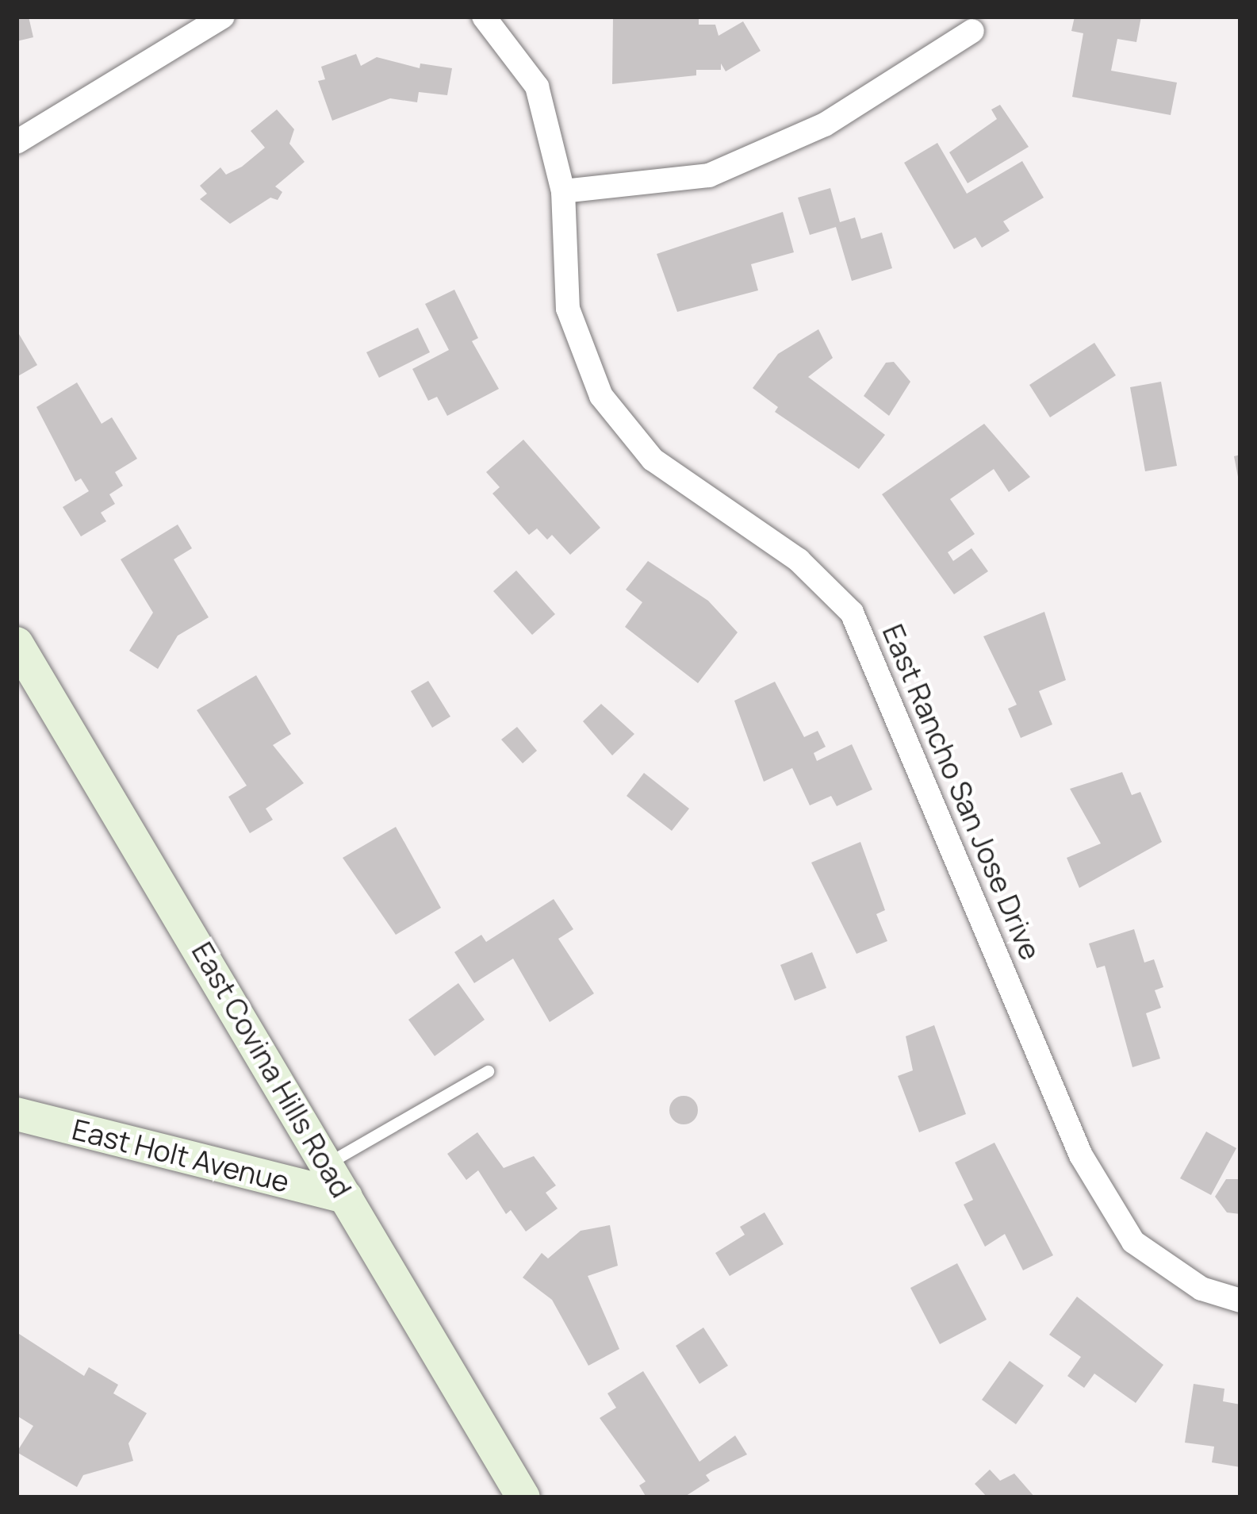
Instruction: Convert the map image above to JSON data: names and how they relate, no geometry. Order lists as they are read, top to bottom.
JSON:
{
  "streets": {
    "street": ["East Rancho San Jose Drive", "East Covina Hills Road", "East Holt Avenue"]
  },
  "crossings": [
    ["East Covina Hills Road", "East Holt Avenue"]
  ]
}
